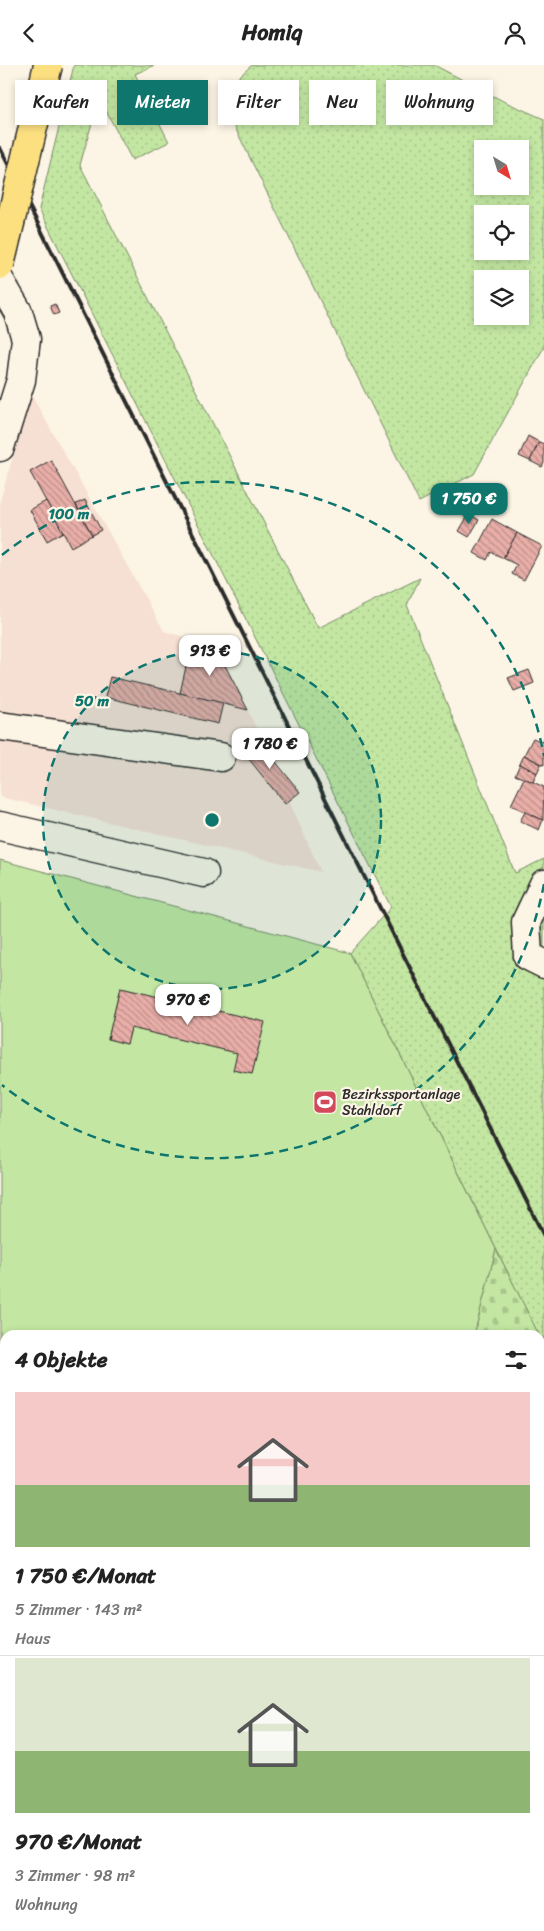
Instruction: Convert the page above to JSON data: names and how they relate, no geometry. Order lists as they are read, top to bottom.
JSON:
{
  "places": {
    "sports": ["Bezirkssportanlage Stahldorf"]
  },
  "north": "bottom right",
  "page": {
    "header": "Homiq",
    "chip": [
      "Kaufen",
      "Mieten",
      "Filter",
      "Neu",
      "Wohnung"
    ],
    "price": [
      "1 750 €",
      "913 €",
      "1 780 €",
      "970 €"
    ],
    "heading": "4 Objekte",
    "list": [
      {
        "name": "1 750 €/Monat",
        "note": "5 Zimmer · 143 m² · Haus"
      },
      {
        "name": "970 €/Monat",
        "note": "3 Zimmer · 98 m² · Wohnung"
      }
    ]
  },
  "rings": ["100 m", "50 m"]
}
